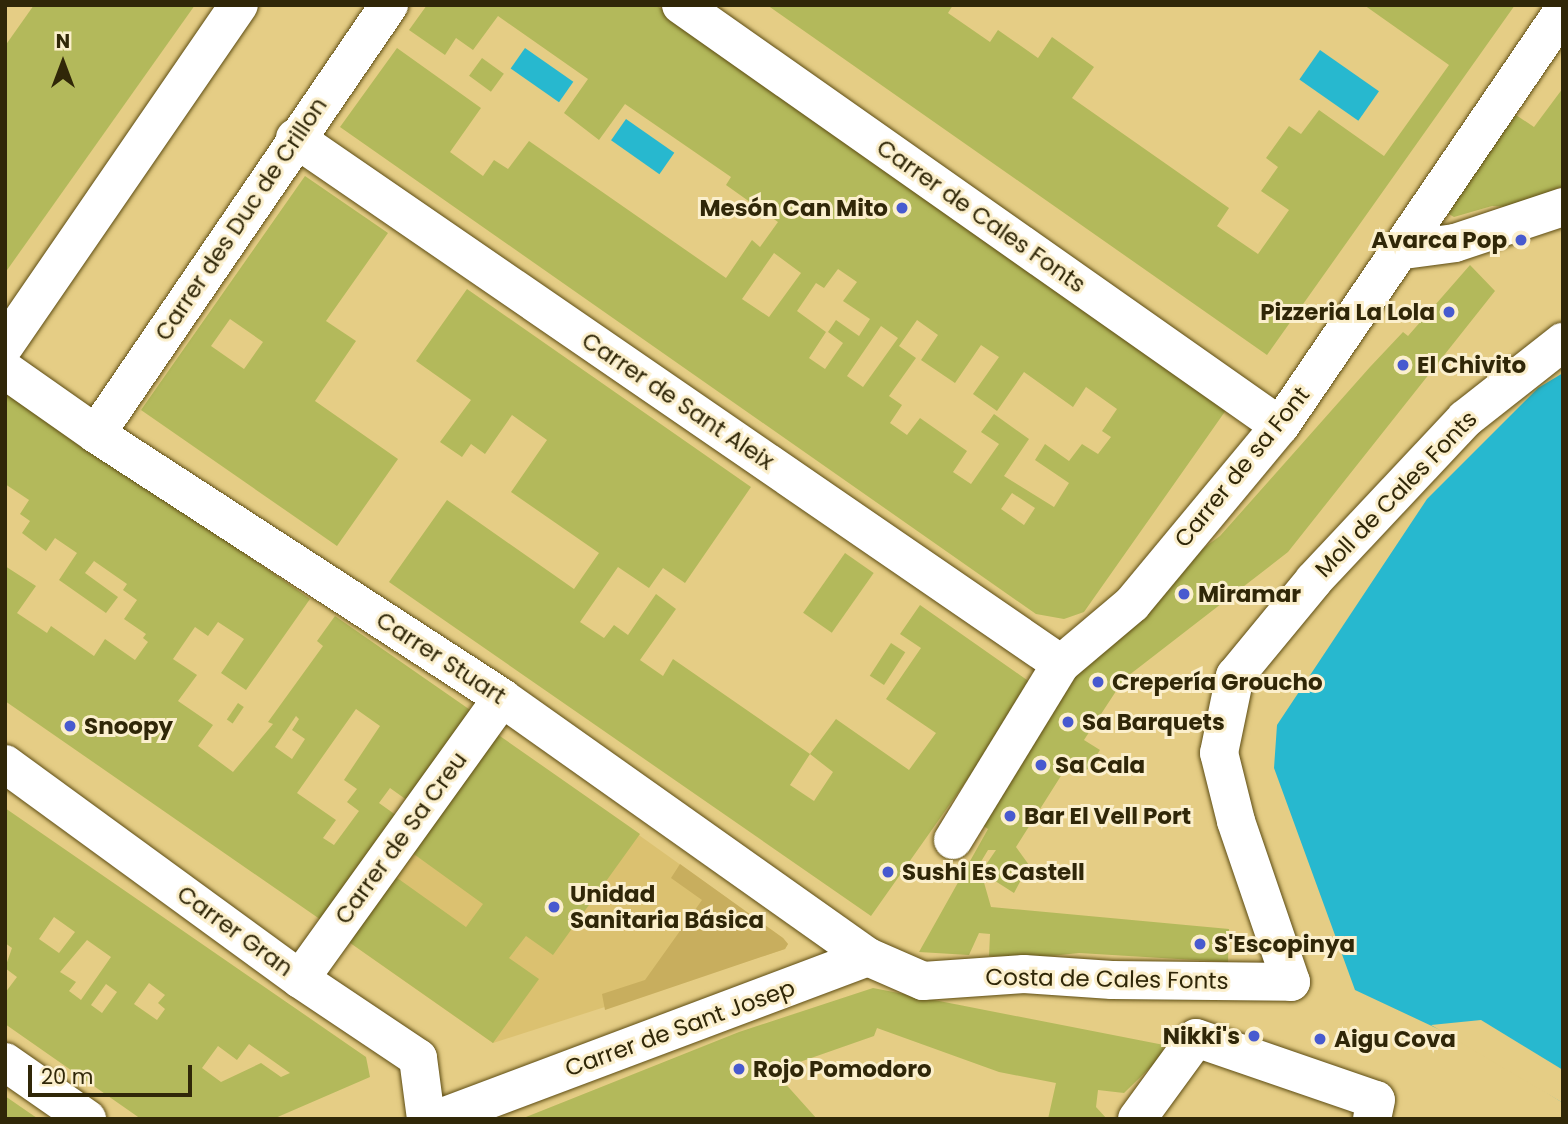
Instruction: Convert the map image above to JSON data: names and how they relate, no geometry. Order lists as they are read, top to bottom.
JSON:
{
  "streets": {
    "street": [
      "Carrer de Cales Fonts",
      "Carrer des Duc de Crillon",
      "Carrer de Sant Aleix",
      "Carrer de sa Font",
      "Moll de Cales Fonts",
      "Carrer Stuart",
      "Carrer de Sa Creu",
      "Carrer Gran",
      "Costa de Cales Fonts",
      "Carrer de Sant Josep"
    ]
  },
  "crossings": [
    ["Carrer de Cales Fonts", "Carrer de sa Font"],
    ["Carrer des Duc de Crillon", "Carrer de Sant Aleix"],
    ["Carrer des Duc de Crillon", "Carrer Stuart"],
    ["Carrer de Sant Aleix", "Carrer de sa Font"],
    ["Moll de Cales Fonts", "Costa de Cales Fonts"],
    ["Carrer Stuart", "Carrer de Sa Creu"],
    ["Carrer Stuart", "Costa de Cales Fonts"],
    ["Carrer Stuart", "Carrer de Sant Josep"],
    ["Carrer de Sa Creu", "Carrer Gran"],
    ["Costa de Cales Fonts", "Carrer de Sant Josep"]
  ],
  "places": [
    "Mesón Can Mito",
    "Avarca Pop",
    "Pizzeria La Lola",
    "El Chivito",
    "Miramar",
    "Crepería Groucho",
    "Sa Barquets",
    "Snoopy",
    "Sa Cala",
    "Bar El Vell Port",
    "Sushi Es Castell",
    "Unidad Sanitaria Básica",
    "S'Escopinya",
    "Nikki's",
    "Aigu Cova",
    "Rojo Pomodoro"
  ],
  "scale_bar": "20 m",
  "north": "top"
}
